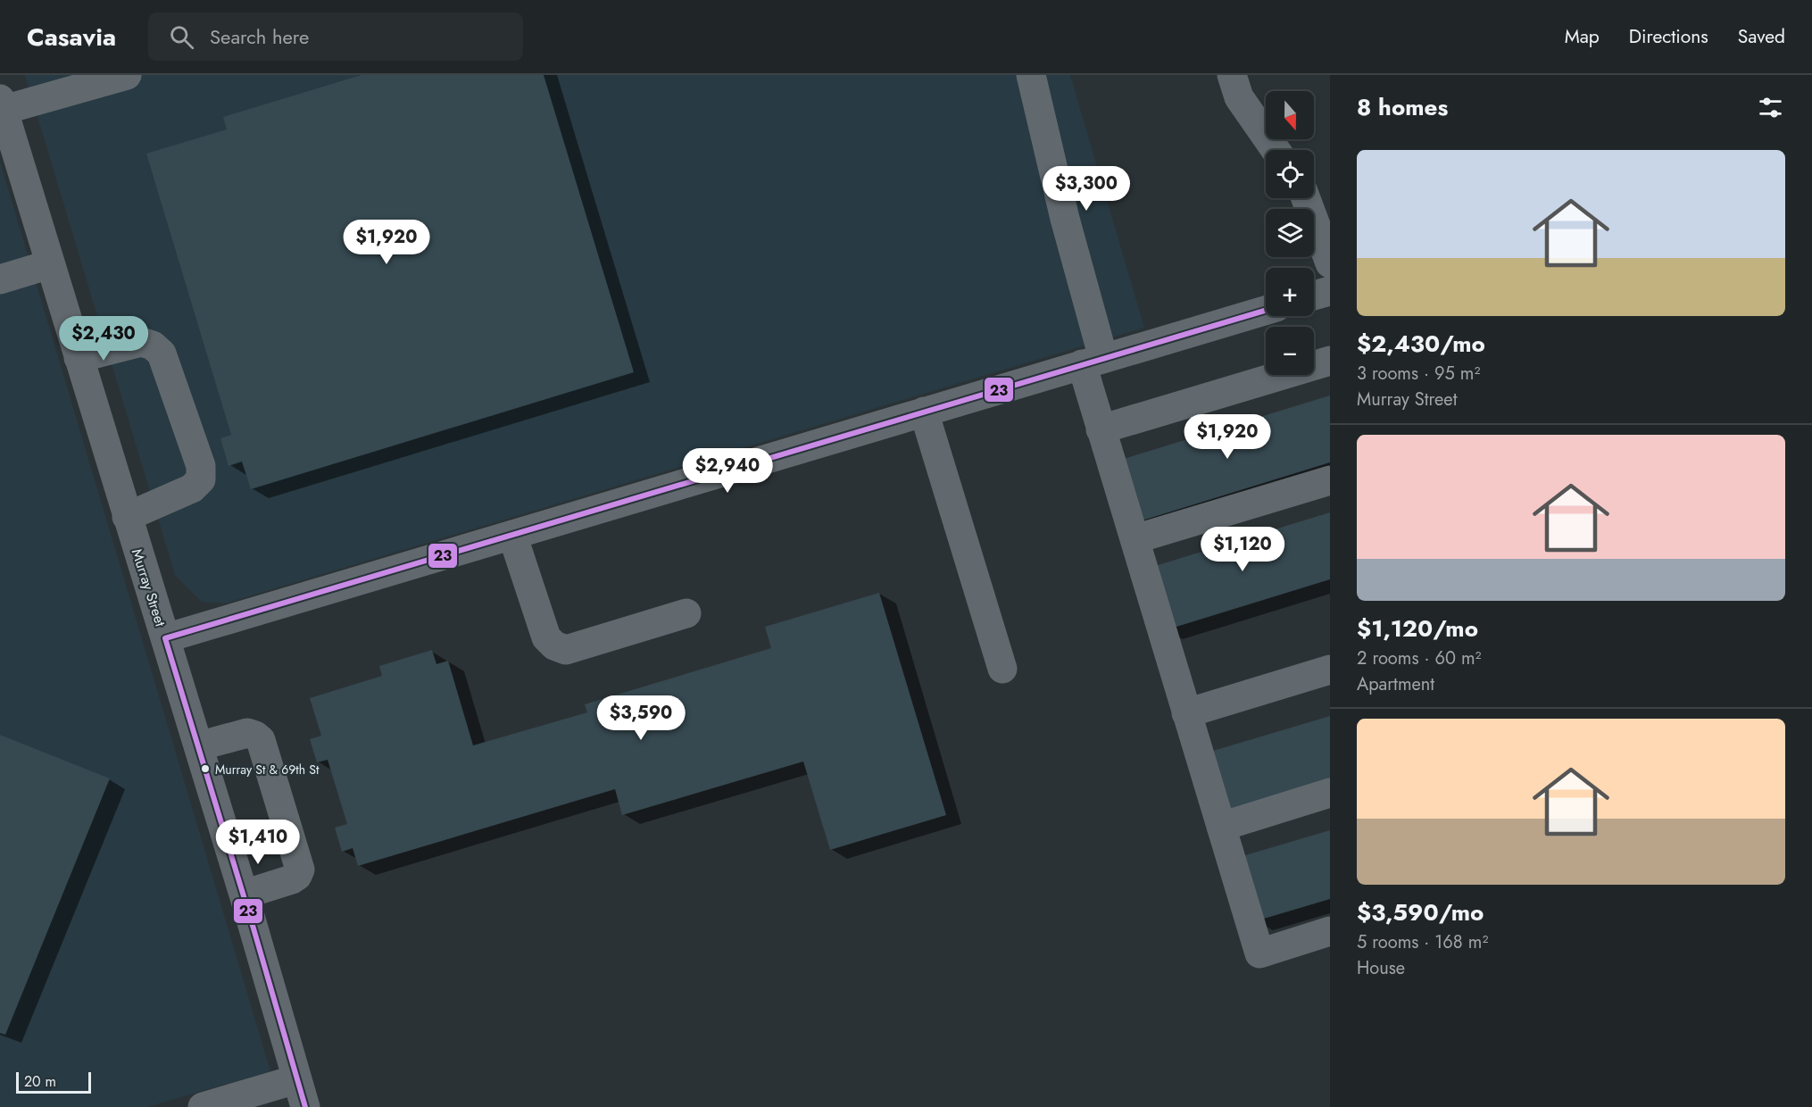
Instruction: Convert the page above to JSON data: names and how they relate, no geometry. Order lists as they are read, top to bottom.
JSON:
{
  "streets": {
    "street": ["Murray Street"]
  },
  "places": ["Murray St & 69th St"],
  "lines": ["transit line 23"],
  "scale_bar": "20 m",
  "north": "bottom",
  "page": {
    "header": "Casavia",
    "search": "Search here",
    "nav": ["Map", "Directions", "Saved"],
    "heading": "8 homes",
    "map_buttons": ["+", "−"],
    "list": [
      {
        "name": "$2,430/mo",
        "note": "3 rooms · 95 m² · Murray Street"
      },
      {
        "name": "$1,120/mo",
        "note": "2 rooms · 60 m² · Apartment"
      },
      {
        "name": "$3,590/mo",
        "note": "5 rooms · 168 m² · House"
      }
    ],
    "price": [
      "$3,300",
      "$1,920",
      "$2,430",
      "$1,920",
      "$2,940",
      "$1,120",
      "$3,590",
      "$1,410"
    ],
    "scale": "20 m"
  }
}
